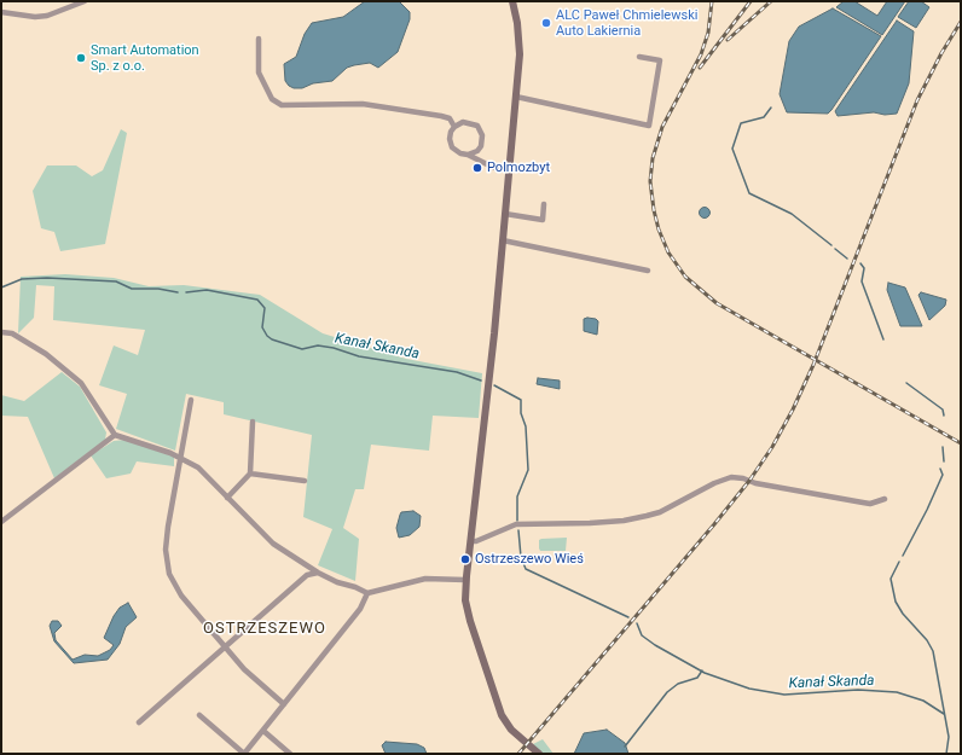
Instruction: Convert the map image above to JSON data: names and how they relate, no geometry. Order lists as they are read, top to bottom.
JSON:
{
  "districts": ["OSTRZESZEWO"],
  "water": ["Kanał Skanda"],
  "places": [
    "ALC Paweł Chmielewski Auto Lakiernia",
    "Smart Automation Sp. z o.o.",
    "Polmozbyt",
    "Ostrzeszewo Wieś"
  ]
}
